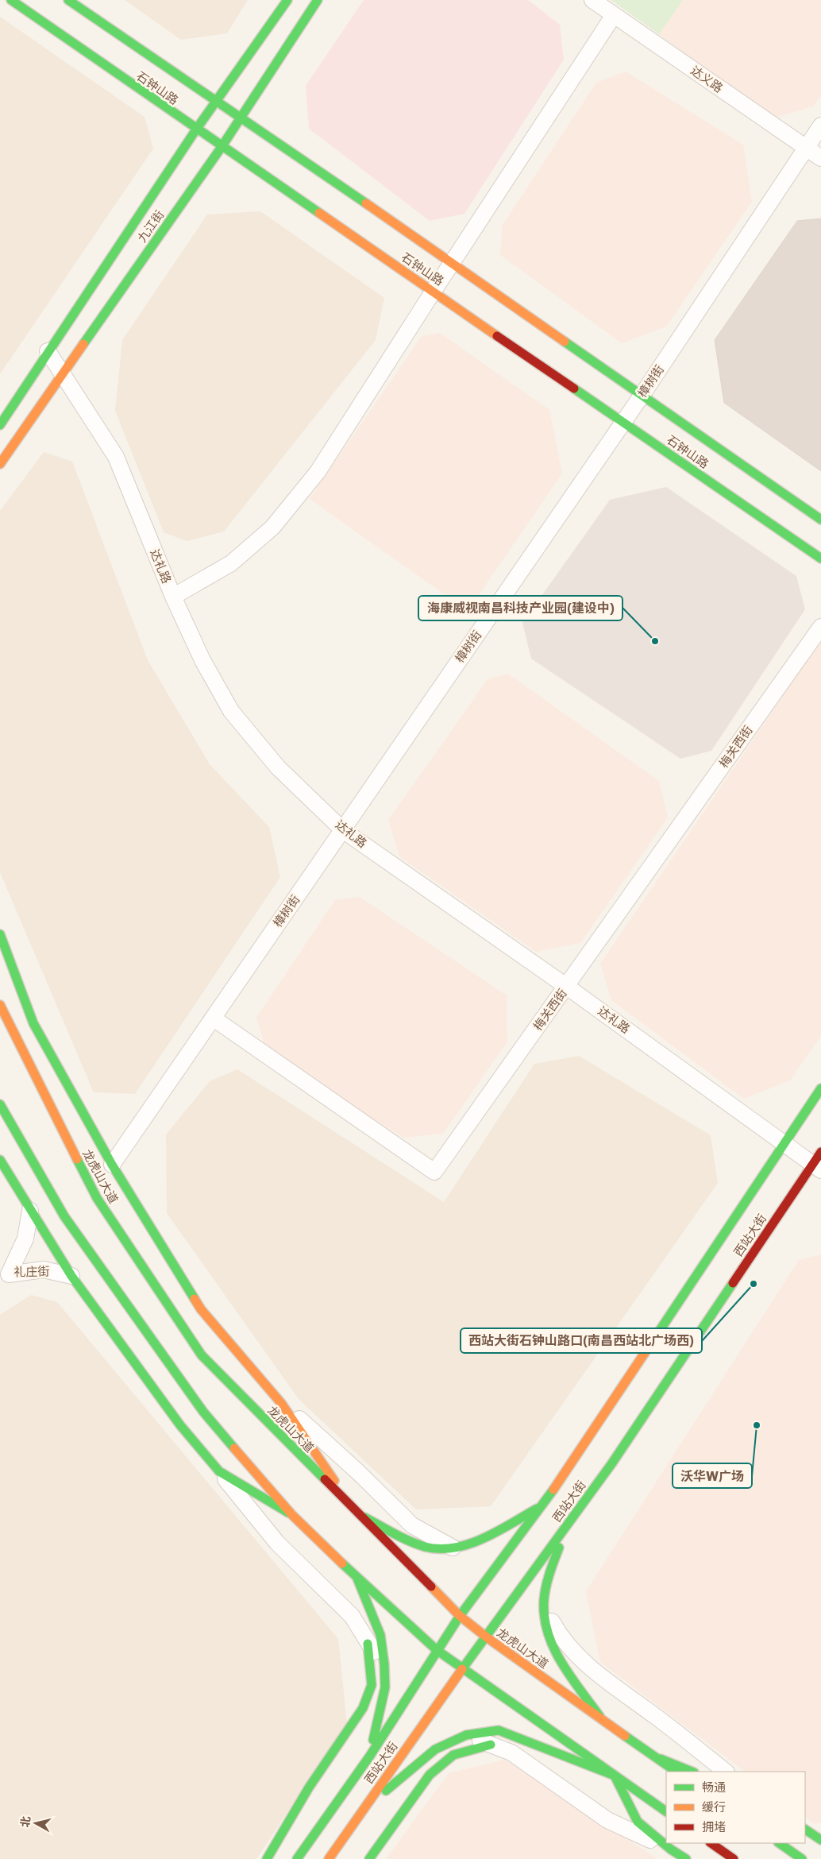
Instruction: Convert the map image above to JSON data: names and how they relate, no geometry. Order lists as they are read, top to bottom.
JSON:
{
  "streets": {
    "main road": [
      "石钟山路",
      "九江街",
      "龙虎山大道",
      "西站大街"
    ],
    "street": [
      "达义路",
      "樟树街",
      "达礼路",
      "梅关西街",
      "礼庄街"
    ]
  },
  "crossings": [
    ["达义路", "樟树街"],
    ["石钟山路", "九江街"],
    ["石钟山路", "樟树街"],
    ["九江街", "达礼路"],
    ["樟树街", "达礼路"],
    ["樟树街", "梅关西街"],
    ["达礼路", "梅关西街"],
    ["达礼路", "西站大街"],
    ["龙虎山大道", "西站大街"]
  ],
  "places": ["海康威视南昌科技产业园(建设中)", "西站大街石钟山路口(南昌西站北广场西)", "沃华W广场"],
  "legend": ["畅通", "缓行", "拥堵"],
  "north": "left"
}
